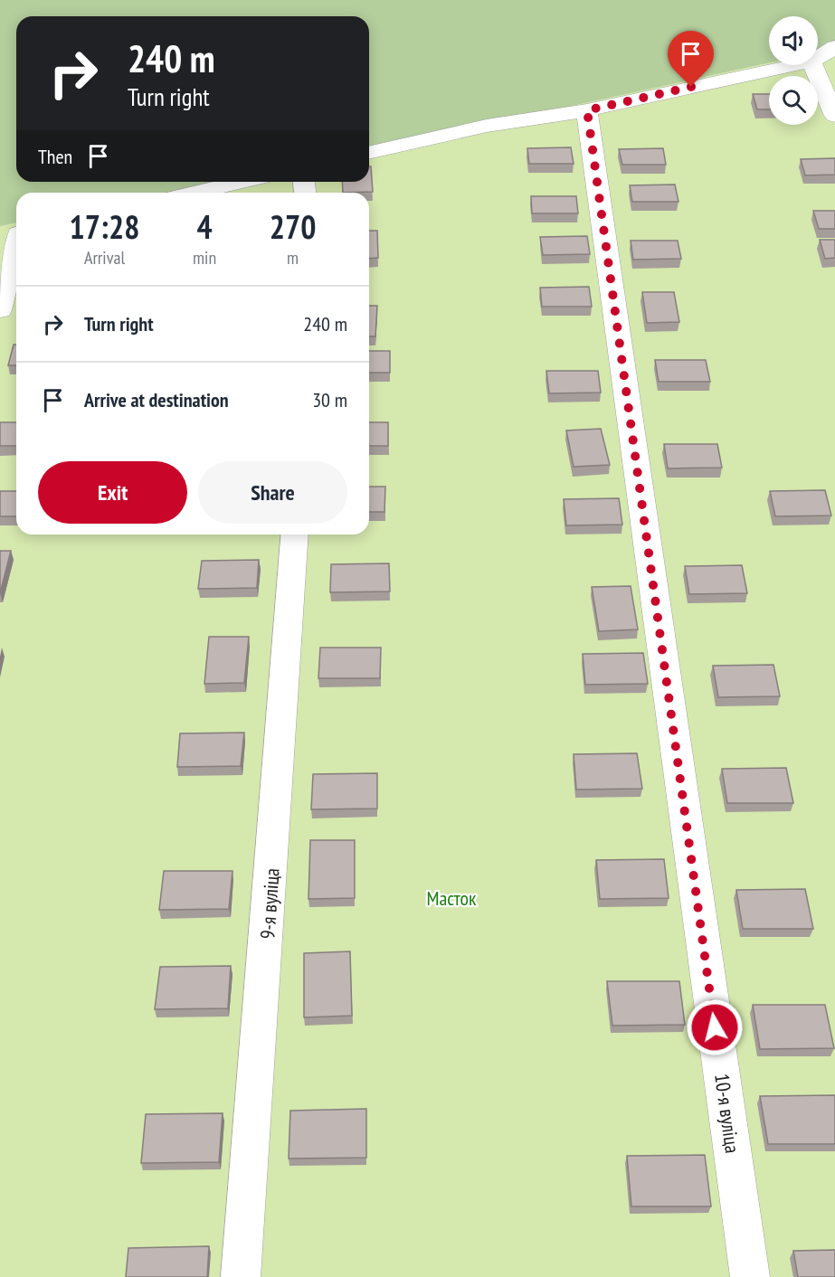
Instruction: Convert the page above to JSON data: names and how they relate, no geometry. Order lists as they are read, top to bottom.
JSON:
{
  "streets": {
    "street": ["9-я вуліца", "10-я вуліца"]
  },
  "parks": ["Масток"],
  "page": {
    "turn": ["240 m", "Turn right"],
    "then": "Then",
    "eta": [
      "17:28",
      "Arrival",
      "4",
      "min",
      "270",
      "m"
    ],
    "list": [
      {
        "name": "Turn right",
        "value": "240 m"
      },
      {
        "name": "Arrive at destination",
        "value": "30 m"
      }
    ],
    "buttons": ["Exit", "Share"]
  }
}
